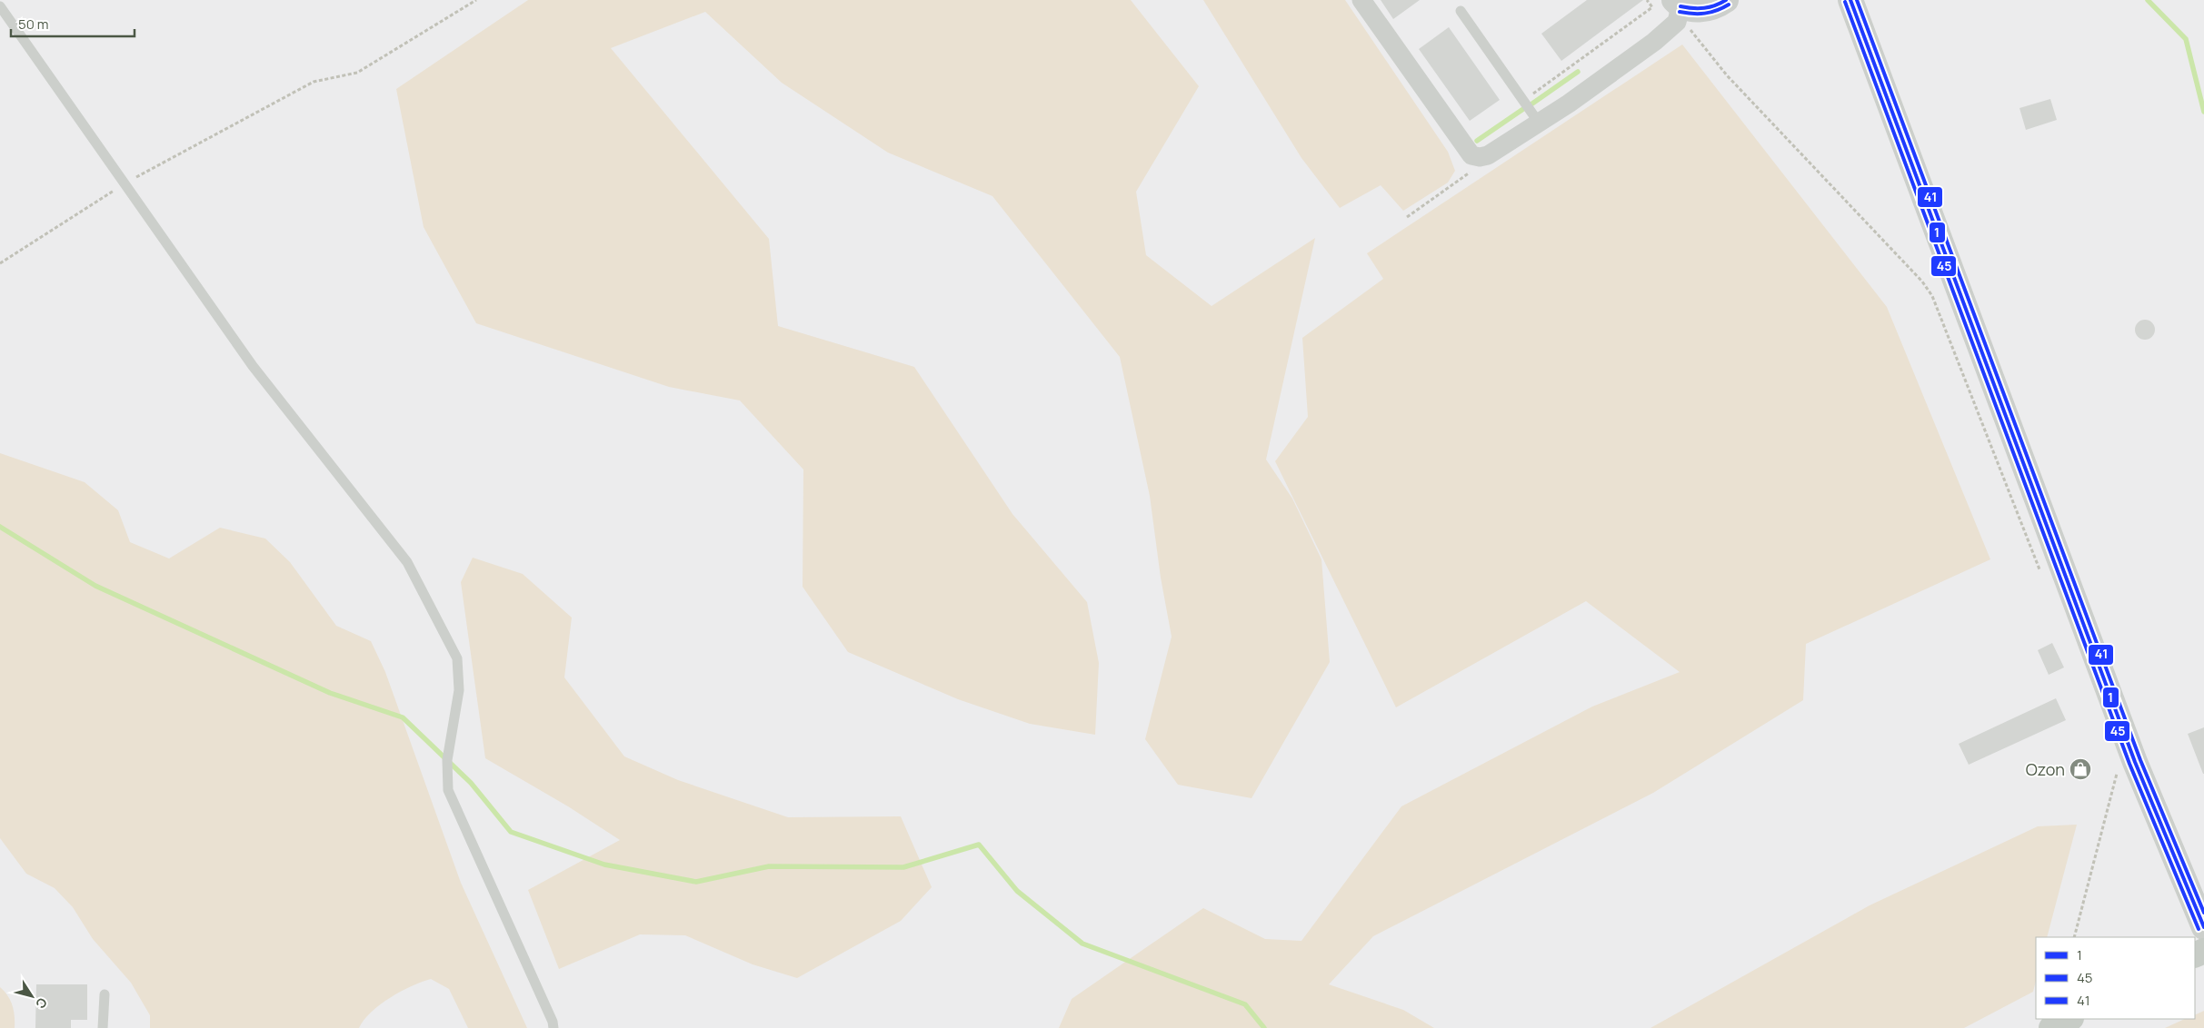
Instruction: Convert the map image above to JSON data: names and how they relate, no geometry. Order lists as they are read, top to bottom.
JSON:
{
  "places": {
    "shop": ["Ozon"]
  },
  "lines": ["transit line 1", "transit line 41", "transit line 45"],
  "legend": ["1", "45", "41"],
  "scale_bar": "50 m",
  "north": "bottom right"
}
